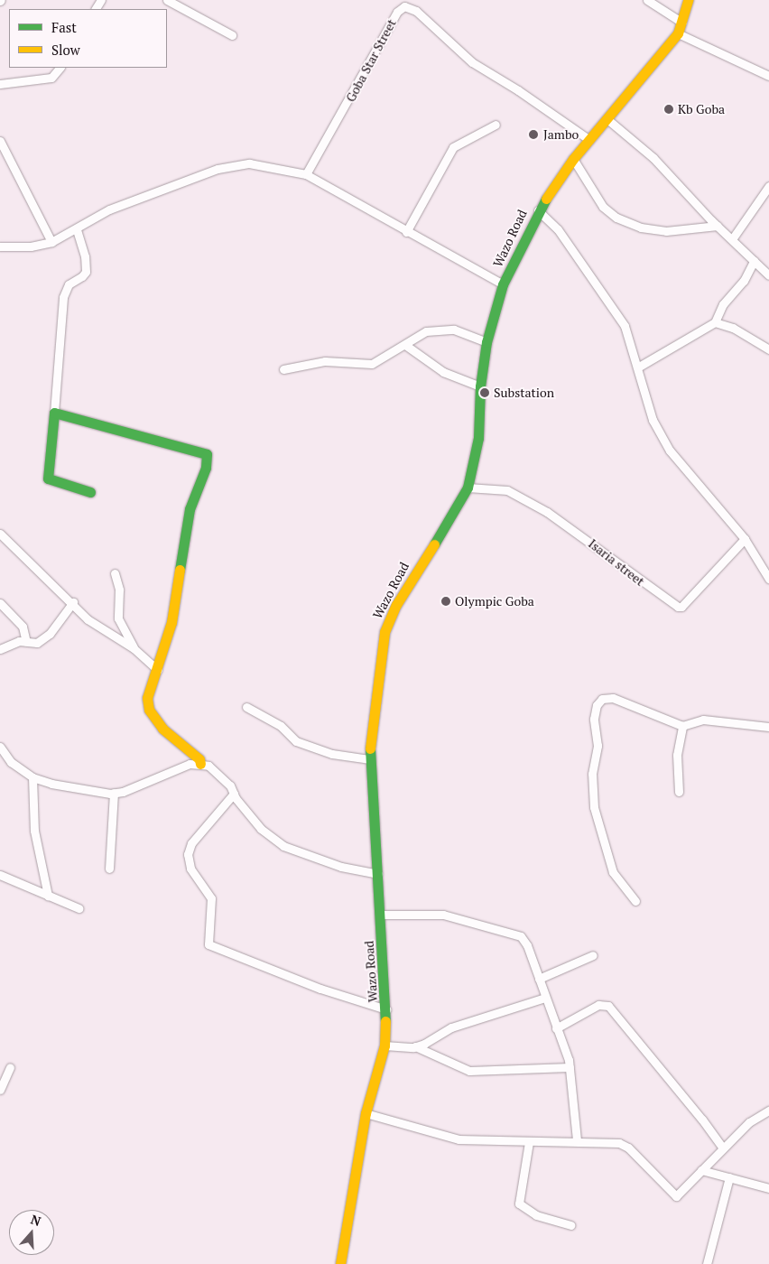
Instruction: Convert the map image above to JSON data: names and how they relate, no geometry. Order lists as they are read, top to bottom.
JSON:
{
  "streets": {
    "main road": ["Wazo Road"],
    "street": ["Goba Star Street", "Isaria street"]
  },
  "crossings": [
    ["Goba Star Street", "Wazo Road"],
    ["Wazo Road", "Isaria street"]
  ],
  "places": [
    "Kb Goba",
    "Jambo",
    "Substation",
    "Olympic Goba"
  ],
  "legend": ["Fast", "Slow"],
  "north": "top"
}
